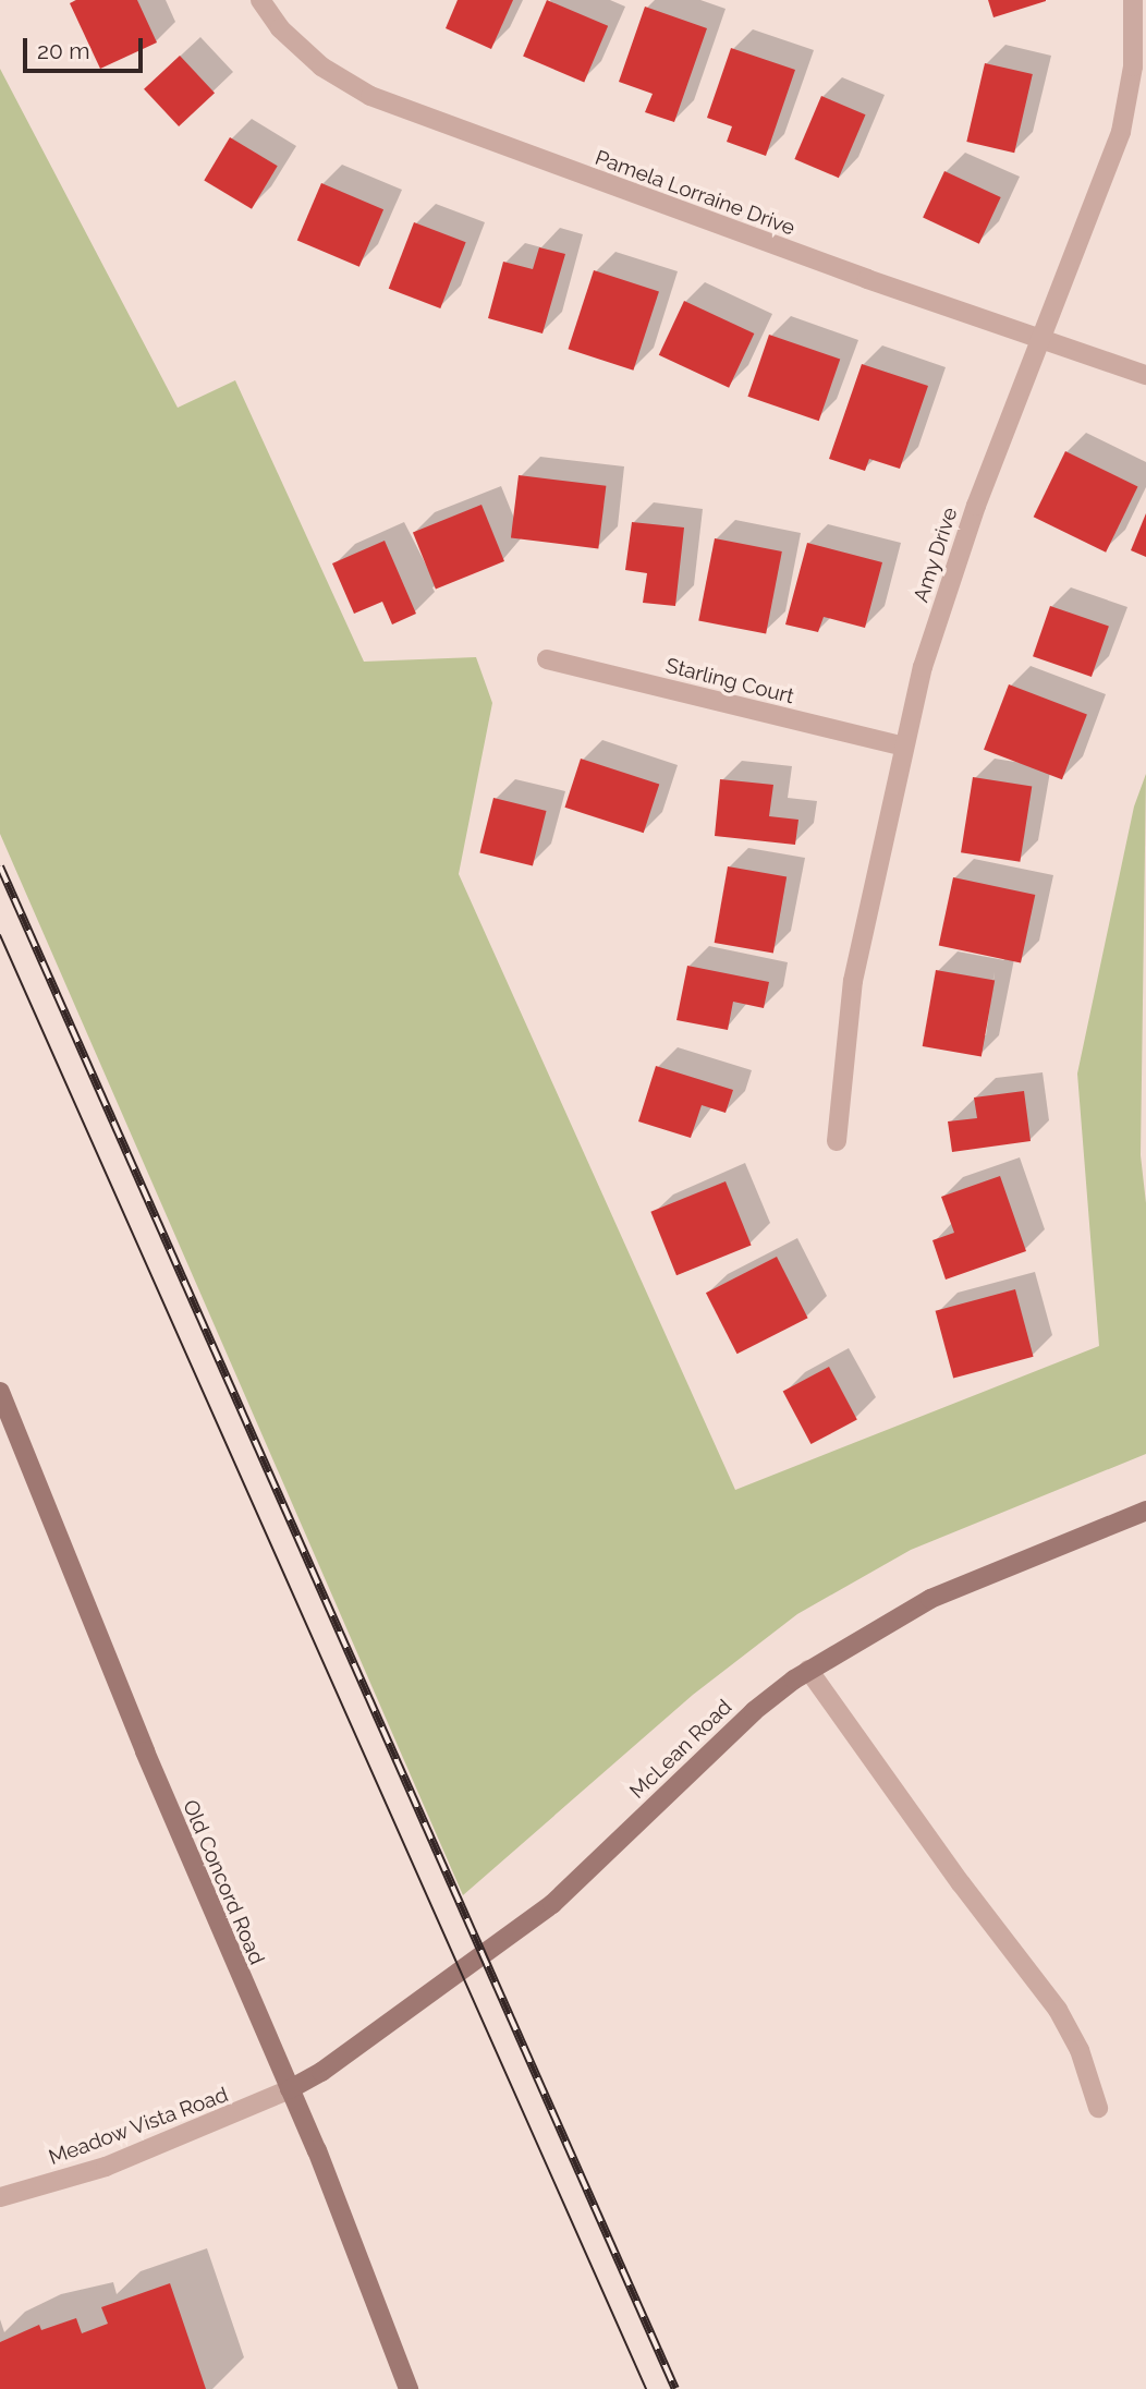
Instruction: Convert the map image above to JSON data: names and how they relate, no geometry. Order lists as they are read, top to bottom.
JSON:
{
  "streets": {
    "street": [
      "Pamela Lorraine Drive",
      "Amy Drive",
      "Starling Court",
      "McLean Road",
      "Old Concord Road",
      "Meadow Vista Road"
    ]
  },
  "crossings": [
    ["Pamela Lorraine Drive", "Amy Drive"],
    ["Amy Drive", "Starling Court"],
    ["McLean Road", "Old Concord Road"],
    ["McLean Road", "Meadow Vista Road"],
    ["Old Concord Road", "Meadow Vista Road"]
  ],
  "scale_bar": "20 m"
}
